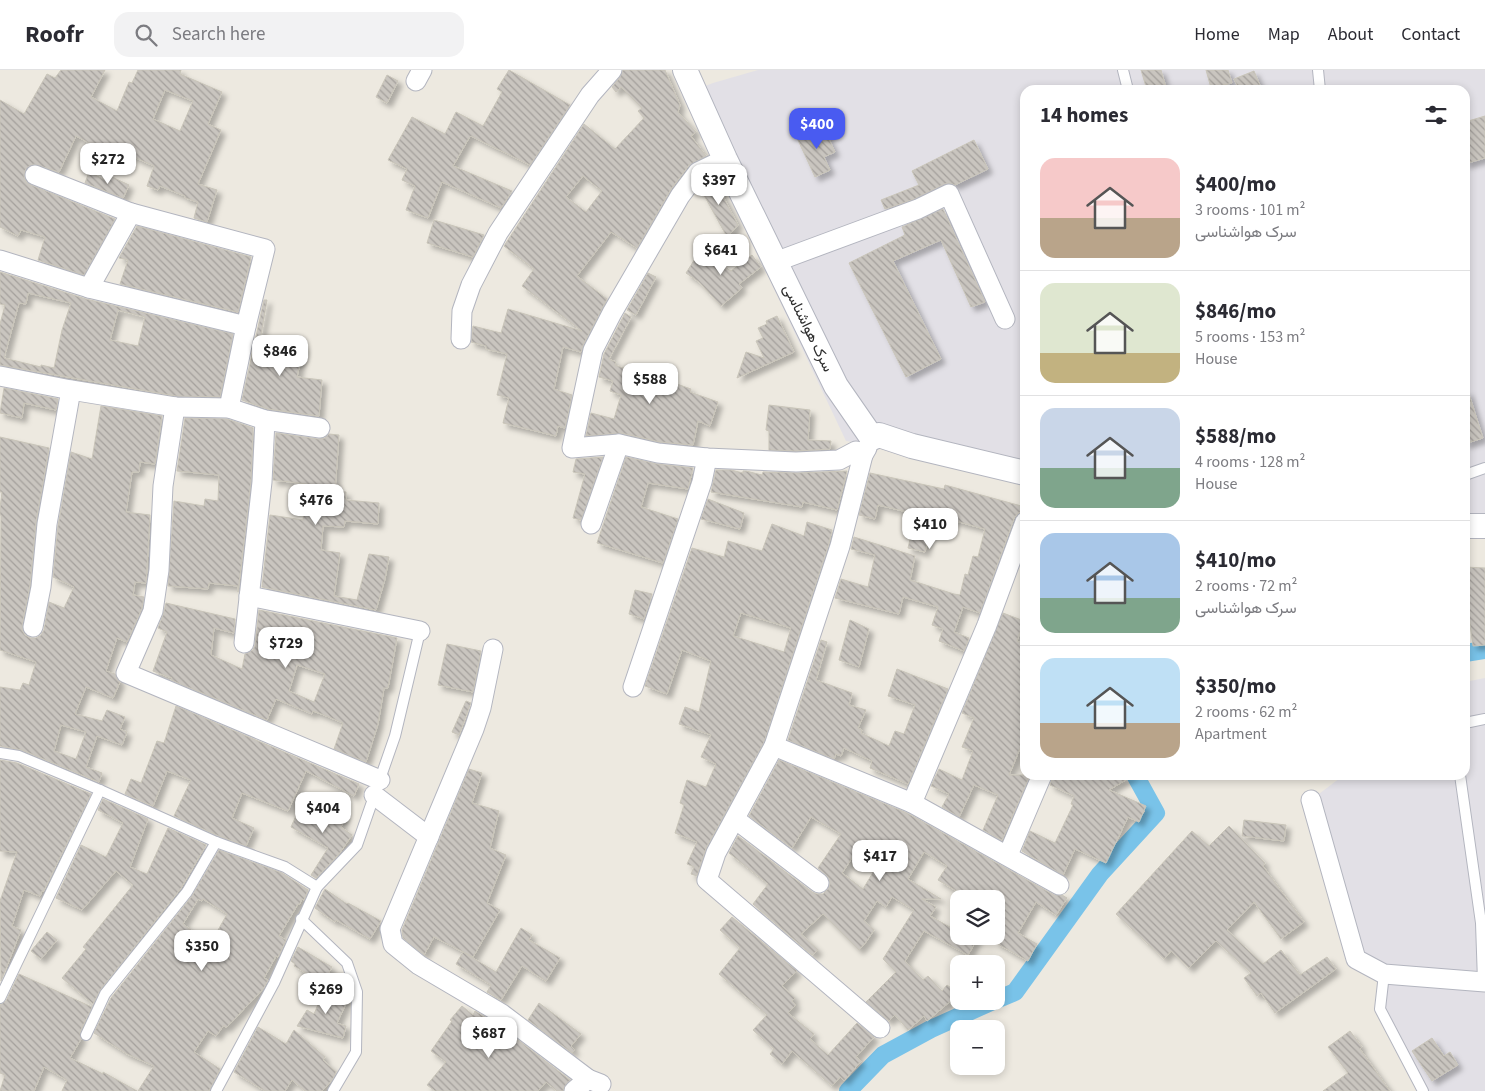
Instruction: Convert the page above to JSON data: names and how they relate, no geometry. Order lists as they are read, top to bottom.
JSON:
{
  "streets": {
    "street": ["سرک هواشناسی"]
  },
  "page": {
    "header": "Roofr",
    "search": "Search here",
    "nav": [
      "Home",
      "Map",
      "About",
      "Contact"
    ],
    "heading": "14 homes",
    "price": [
      "$400",
      "$272",
      "$397",
      "$641",
      "$846",
      "$588",
      "$476",
      "$410",
      "$729",
      "$404",
      "$417",
      "$350",
      "$269",
      "$687"
    ],
    "list": [
      {
        "name": "$400/mo",
        "note": "3 rooms · 101 m² · سرک هواشناسی"
      },
      {
        "name": "$846/mo",
        "note": "5 rooms · 153 m² · House"
      },
      {
        "name": "$588/mo",
        "note": "4 rooms · 128 m² · House"
      },
      {
        "name": "$410/mo",
        "note": "2 rooms · 72 m² · سرک هواشناسی"
      },
      {
        "name": "$350/mo",
        "note": "2 rooms · 62 m² · Apartment"
      }
    ],
    "map_buttons": ["+", "−"]
  }
}
